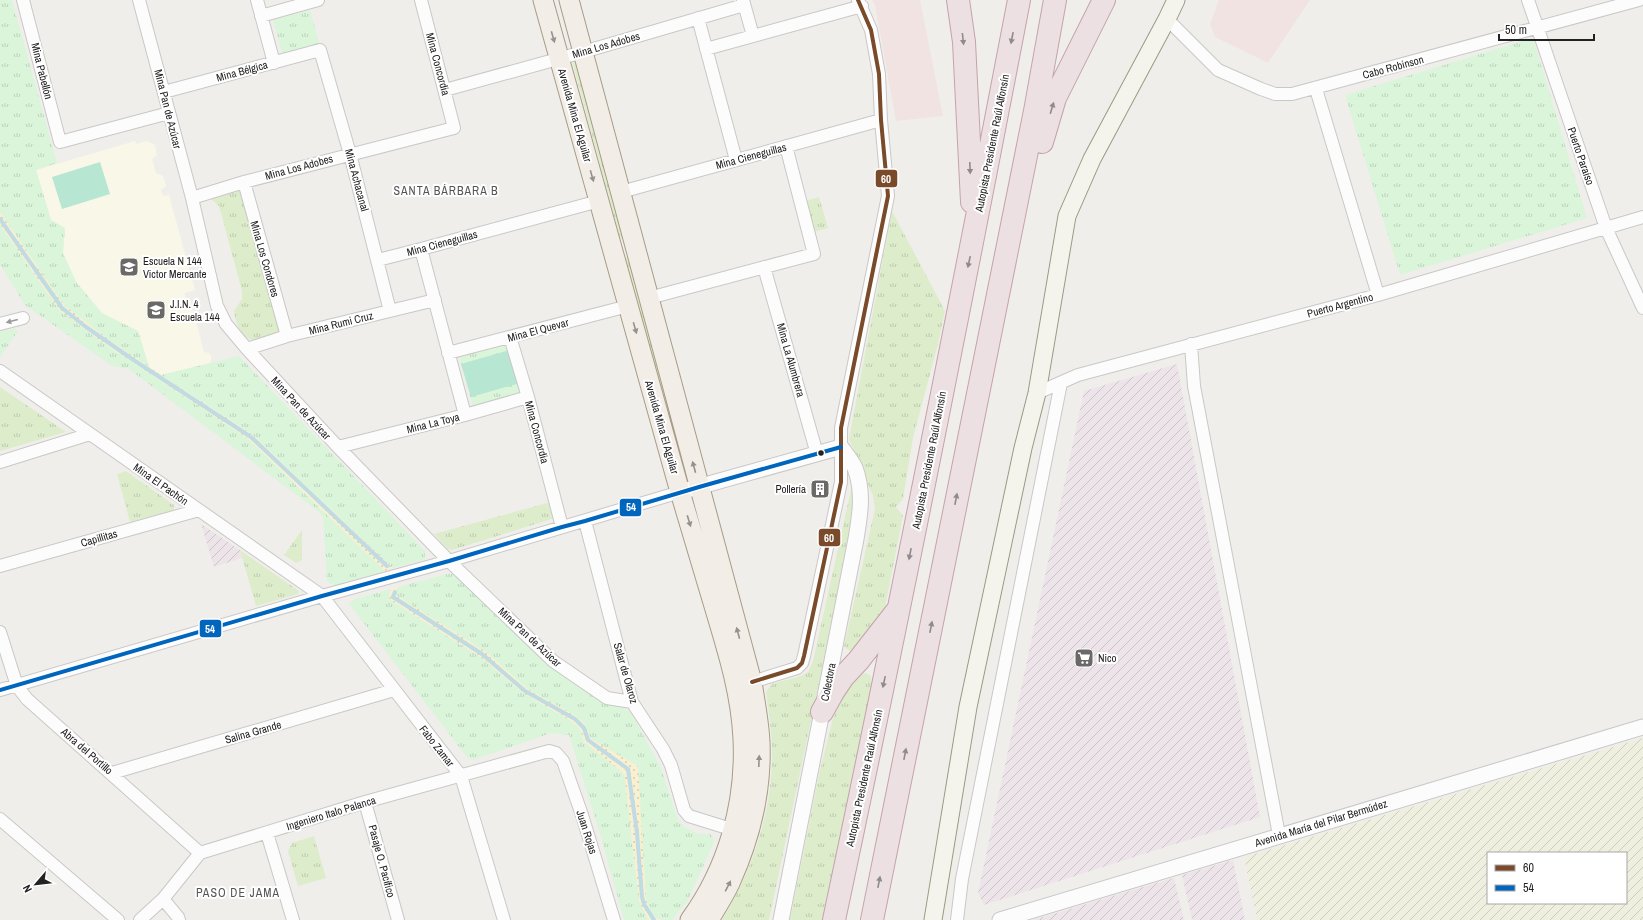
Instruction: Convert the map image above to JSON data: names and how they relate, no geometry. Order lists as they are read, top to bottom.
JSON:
{
  "streets": {
    "highway": ["Autopista Presidente Raúl Alfonsín"],
    "main road": ["Avenida Mina El Aguilar"],
    "street": [
      "Mina Los Adobes",
      "Mina Concordia",
      "Cabo Robinson",
      "Mina Pabellón",
      "Mina Bélgica",
      "Mina Pan de Azúcar",
      "Mina Cieneguillas",
      "Puerto Paraíso",
      "Mina Achacanal",
      "Mina Los Condores",
      "Puerto Argentino",
      "Mina Rumi Cruz",
      "Mina El Quevar",
      "Mina La Alumbrera",
      "Mina La Toya",
      "Mina El Pachón",
      "Capillitas",
      "Salar de Olaroz",
      "Colectora",
      "Salina Grande",
      "Fabo Zamar",
      "Abra del Portillo",
      "Ingeniero Italo Palanca",
      "Avenida María del Pilar Bermúdez",
      "Juan Rojas",
      "Pasaje O. Pacífico"
    ]
  },
  "crossings": [
    ["Mina Los Adobes", "Mina Concordia"],
    ["Mina Los Adobes", "Mina Pan de Azúcar"],
    ["Mina Los Adobes", "Avenida Mina El Aguilar"],
    ["Mina Los Adobes", "Mina Achacanal"],
    ["Mina Los Adobes", "Mina Los Condores"],
    ["Mina Concordia", "Mina El Quevar"],
    ["Mina Concordia", "Mina La Toya"],
    ["Cabo Robinson", "Puerto Paraíso"],
    ["Mina Pabellón", "Mina Pan de Azúcar"],
    ["Mina Bélgica", "Mina Pan de Azúcar"],
    ["Mina Bélgica", "Mina Achacanal"],
    ["Mina Pan de Azúcar", "Mina Rumi Cruz"],
    ["Mina Pan de Azúcar", "Mina La Toya"],
    ["Mina Pan de Azúcar", "Salar de Olaroz"],
    ["Avenida Mina El Aguilar", "Mina Cieneguillas"],
    ["Avenida Mina El Aguilar", "Mina El Quevar"],
    ["Avenida Mina El Aguilar", "Salar de Olaroz"],
    ["Mina Cieneguillas", "Mina Achacanal"],
    ["Puerto Paraíso", "Puerto Argentino"],
    ["Mina Achacanal", "Mina Rumi Cruz"],
    ["Mina Los Condores", "Mina Rumi Cruz"],
    ["Mina El Pachón", "Capillitas"],
    ["Mina El Pachón", "Fabo Zamar"],
    ["Salina Grande", "Fabo Zamar"],
    ["Salina Grande", "Abra del Portillo"],
    ["Fabo Zamar", "Ingeniero Italo Palanca"],
    ["Abra del Portillo", "Ingeniero Italo Palanca"],
    ["Ingeniero Italo Palanca", "Juan Rojas"],
    ["Ingeniero Italo Palanca", "Pasaje O. Pacífico"]
  ],
  "districts": ["SANTA BÁRBARA B", "PASO DE JAMA"],
  "places": {
    "school or university": ["Escuela N 144 Victor Mercante", "J.I.N. 4 Escuela 144"],
    "building": ["Pollería"],
    "supermarket": ["Nico"]
  },
  "lines": ["transit line 60", "transit line 54"],
  "legend": ["60", "54"],
  "scale_bar": "50 m",
  "north": "bottom left"
}
